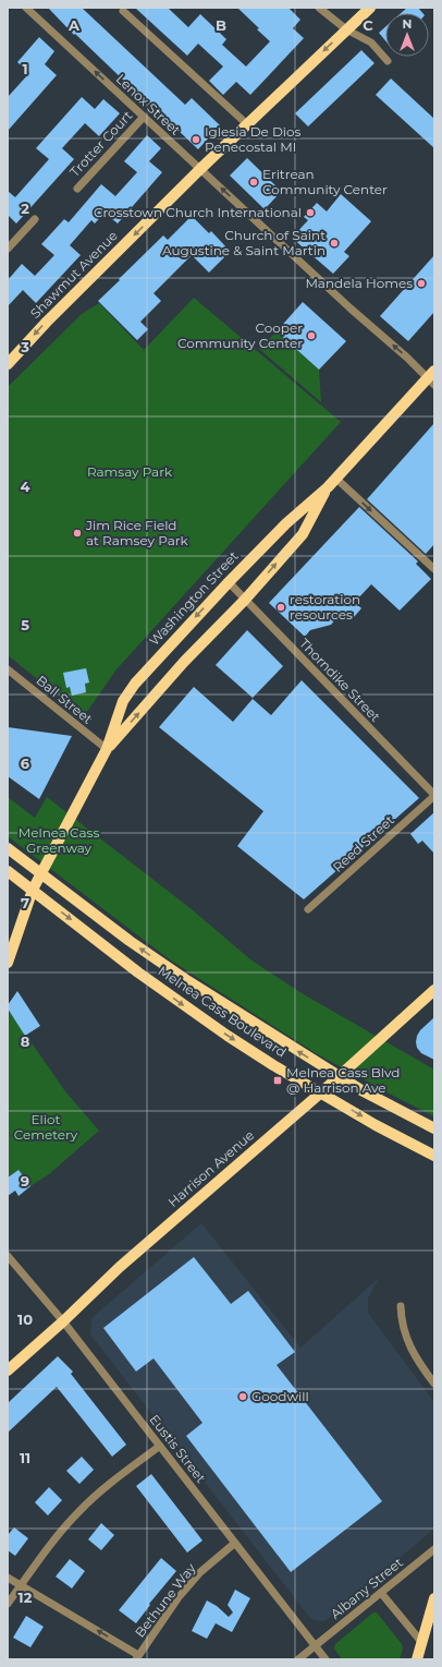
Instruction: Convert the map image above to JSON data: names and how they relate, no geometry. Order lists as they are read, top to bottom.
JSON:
{
  "streets": {
    "main road": [
      "Shawmut Avenue",
      "Washington Street",
      "Melnea Cass Boulevard",
      "Harrison Avenue"
    ],
    "street": [
      "Lenox Street",
      "Trotter Court",
      "Thorndike Street",
      "Ball Street",
      "Reed Street",
      "Eustis Street",
      "Albany Street",
      "Bethune Way"
    ]
  },
  "crossings": [
    ["Lenox Street", "Trotter Court"],
    ["Lenox Street", "Shawmut Avenue"],
    ["Lenox Street", "Washington Street"],
    ["Washington Street", "Thorndike Street"],
    ["Washington Street", "Ball Street"],
    ["Washington Street", "Melnea Cass Boulevard"],
    ["Thorndike Street", "Reed Street"],
    ["Melnea Cass Boulevard", "Harrison Avenue"],
    ["Harrison Avenue", "Eustis Street"],
    ["Eustis Street", "Albany Street"],
    ["Eustis Street", "Bethune Way"]
  ],
  "one_way": ["Lenox Street", "Shawmut Avenue"],
  "parks": ["Ramsay Park", "Melnea Cass Greenway", "Eliot Cemetery"],
  "places": {
    "other": [
      "Iglesia De Dios Penecostal MI",
      "Eritrean Community Center",
      "Crosstown Church International",
      "Church of Saint Augustine & Saint Martin",
      "Mandela Homes",
      "Cooper Community Center",
      "Jim Rice Field at Ramsey Park",
      "restoration resources",
      "Goodwill"
    ],
    "transit": ["Melnea Cass Blvd @ Harrison Ave"]
  },
  "north": "top",
  "grid": {
    "columns": ["A", "B", "C"],
    "rows": [
      "1",
      "2",
      "3",
      "4",
      "5",
      "6",
      "7",
      "8",
      "9",
      "10",
      "11",
      "12"
    ]
  }
}
